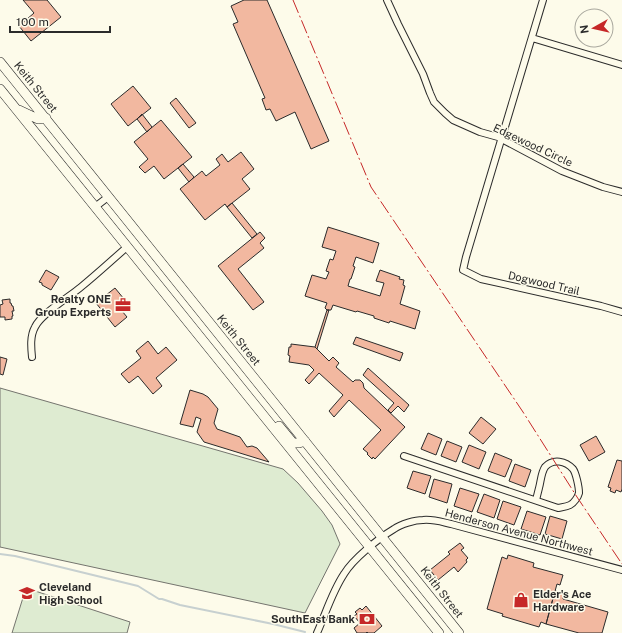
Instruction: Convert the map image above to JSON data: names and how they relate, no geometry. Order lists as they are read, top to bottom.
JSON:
{
  "streets": {
    "main road": ["Keith Street"],
    "street": ["Edgewood Circle", "Dogwood Trail", "Henderson Avenue Northwest"]
  },
  "crossings": [
    ["Keith Street", "Henderson Avenue Northwest"],
    ["Edgewood Circle", "Dogwood Trail"]
  ],
  "places": {
    "office": ["Realty ONE Group Experts"],
    "school or university": ["Cleveland High School"],
    "shop": ["Elder's Ace Hardware"],
    "bank": ["SouthEast Bank"]
  },
  "scale_bar": "100 m",
  "north": "left"
}
